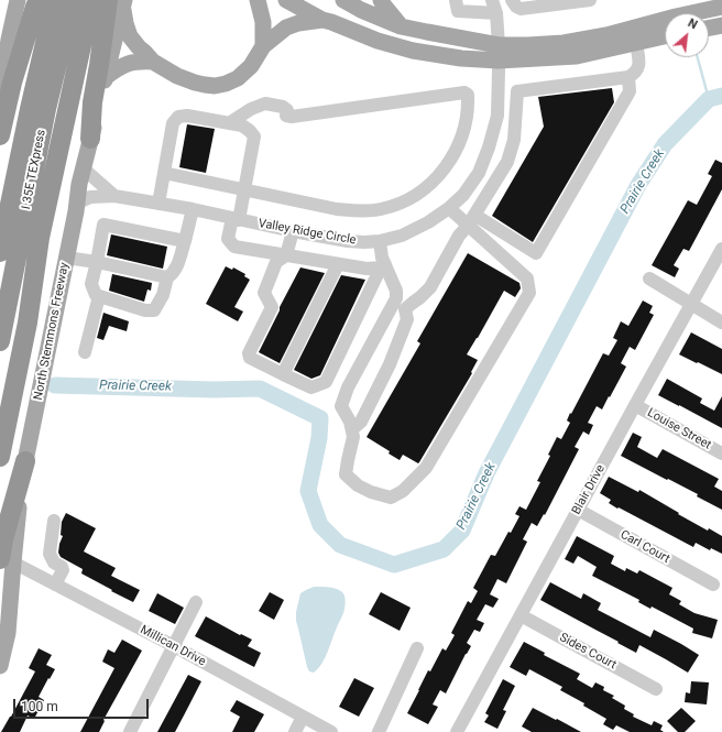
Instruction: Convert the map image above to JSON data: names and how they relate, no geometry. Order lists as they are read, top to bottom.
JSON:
{
  "streets": {
    "highway": ["I 35E TEXpress"],
    "main road": ["North Stemmons Freeway"],
    "street": [
      "Valley Ridge Circle",
      "Louise Street",
      "Blair Drive",
      "Carl Court",
      "Millican Drive",
      "Sides Court"
    ]
  },
  "crossings": [
    ["Valley Ridge Circle", "North Stemmons Freeway"],
    ["Louise Street", "Blair Drive"],
    ["Blair Drive", "Carl Court"],
    ["Blair Drive", "Sides Court"]
  ],
  "water": ["Prairie Creek"],
  "scale_bar": "100 m",
  "north": "top right"
}
